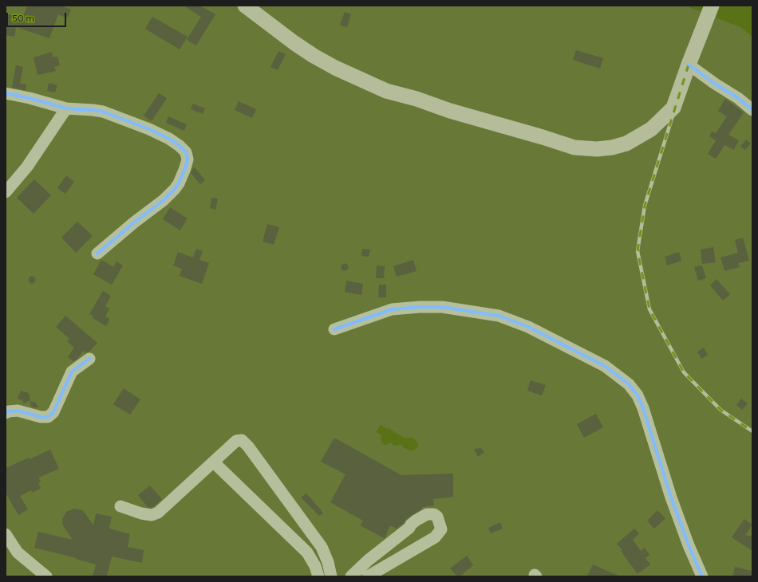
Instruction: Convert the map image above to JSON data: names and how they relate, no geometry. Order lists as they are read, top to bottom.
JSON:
{
  "scale_bar": "50 m"
}
